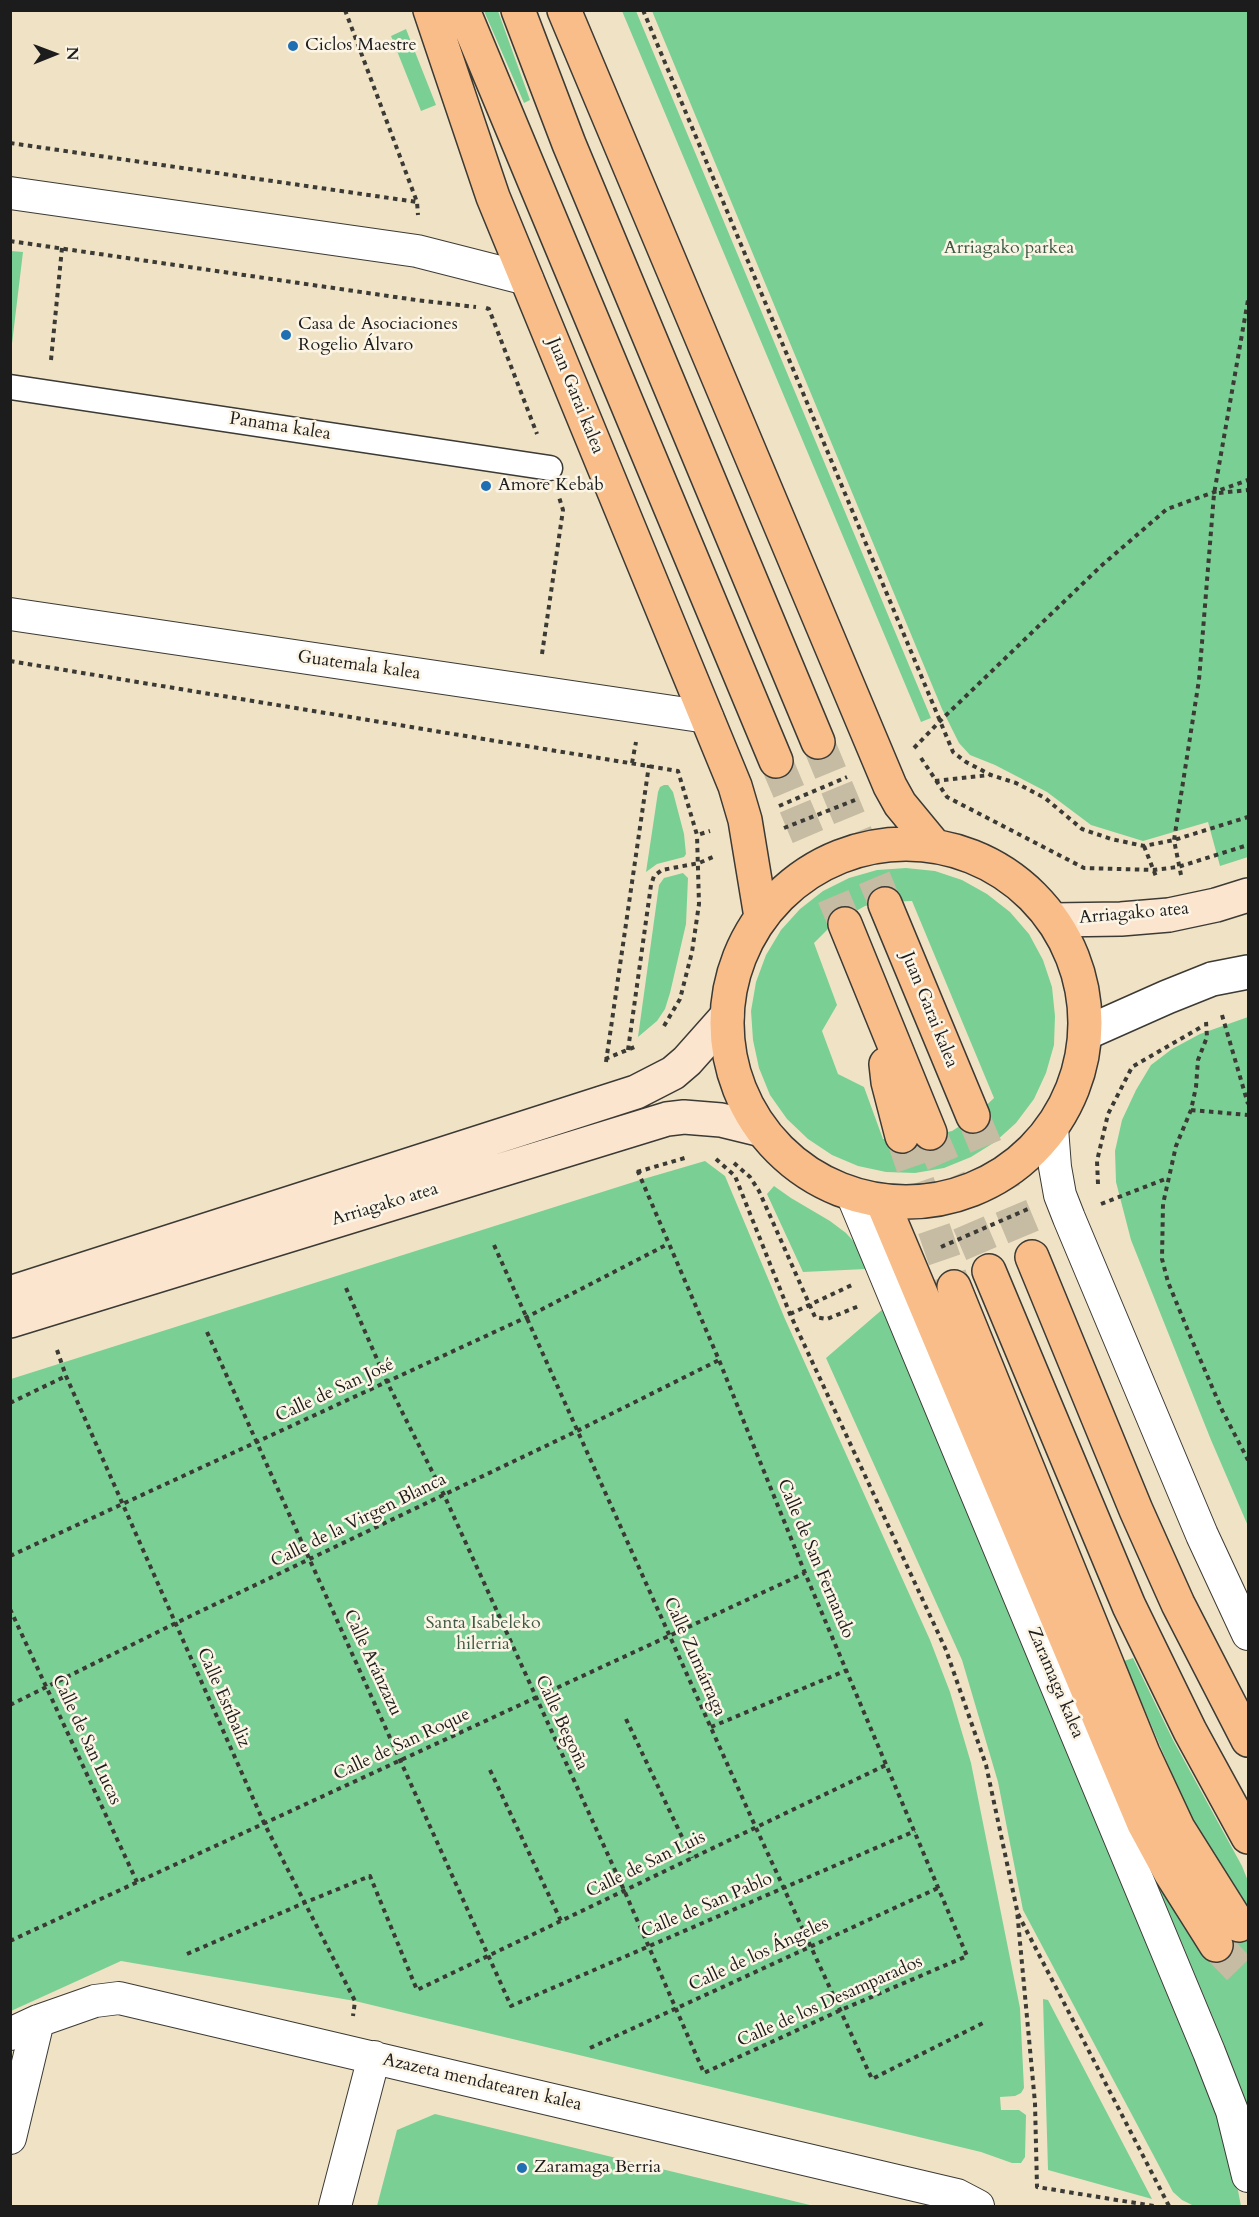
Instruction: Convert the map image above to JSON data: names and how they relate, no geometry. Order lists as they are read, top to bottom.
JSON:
{
  "streets": {
    "main road": ["Juan Garai kalea", "Arriagako atea", "Zaramaga kalea"],
    "street": ["Panama kalea", "Guatemala kalea", "Azazeta mendatearen kalea"],
    "path": [
      "Calle de San José",
      "Calle de la Virgen Blanca",
      "Calle de San Fernando",
      "Calle Zumárraga",
      "Calle Aránzazu",
      "Calle Estíbaliz",
      "Calle Begoña",
      "Calle de San Lucas",
      "Calle de San Roque",
      "Calle de San Luis",
      "Calle de San Pablo",
      "Calle de los Ángeles",
      "Calle de los Desamparados"
    ]
  },
  "crossings": [
    ["Juan Garai kalea", "Guatemala kalea"],
    ["Calle de San José", "Calle de San Fernando"],
    ["Calle de San José", "Calle Zumárraga"],
    ["Calle de San José", "Calle Aránzazu"],
    ["Calle de San José", "Calle Estíbaliz"],
    ["Calle de San José", "Calle Begoña"],
    ["Calle de la Virgen Blanca", "Calle de San Fernando"],
    ["Calle de la Virgen Blanca", "Calle Zumárraga"],
    ["Calle de la Virgen Blanca", "Calle Aránzazu"],
    ["Calle de la Virgen Blanca", "Calle Estíbaliz"],
    ["Calle de la Virgen Blanca", "Calle Begoña"],
    ["Calle de la Virgen Blanca", "Calle de San Lucas"],
    ["Calle de San Fernando", "Calle de San Roque"],
    ["Calle de San Fernando", "Calle de San Luis"],
    ["Calle de San Fernando", "Calle de San Pablo"],
    ["Calle de San Fernando", "Calle de los Ángeles"],
    ["Calle de San Fernando", "Calle de los Desamparados"],
    ["Calle Zumárraga", "Calle de San Roque"],
    ["Calle Zumárraga", "Calle de San Luis"],
    ["Calle Zumárraga", "Calle de San Pablo"],
    ["Calle Zumárraga", "Calle de los Ángeles"],
    ["Calle Zumárraga", "Calle de los Desamparados"],
    ["Calle Aránzazu", "Calle de San Roque"],
    ["Calle Aránzazu", "Calle de San Luis"],
    ["Calle Aránzazu", "Calle de San Pablo"],
    ["Calle Estíbaliz", "Calle de San Roque"],
    ["Calle Estíbaliz", "Calle de San Luis"],
    ["Calle Begoña", "Calle de San Roque"],
    ["Calle Begoña", "Calle de San Luis"],
    ["Calle Begoña", "Calle de San Pablo"],
    ["Calle Begoña", "Calle de los Ángeles"],
    ["Calle Begoña", "Calle de los Desamparados"],
    ["Calle de San Lucas", "Calle de San Roque"]
  ],
  "parks": ["Arriagako parkea", "Santa Isabeleko hilerria"],
  "places": [
    "Ciclos Maestre",
    "Casa de Asociaciones Rogelio Álvaro",
    "Amore Kebab",
    "Zaramaga Berria"
  ],
  "north": "right"
}
